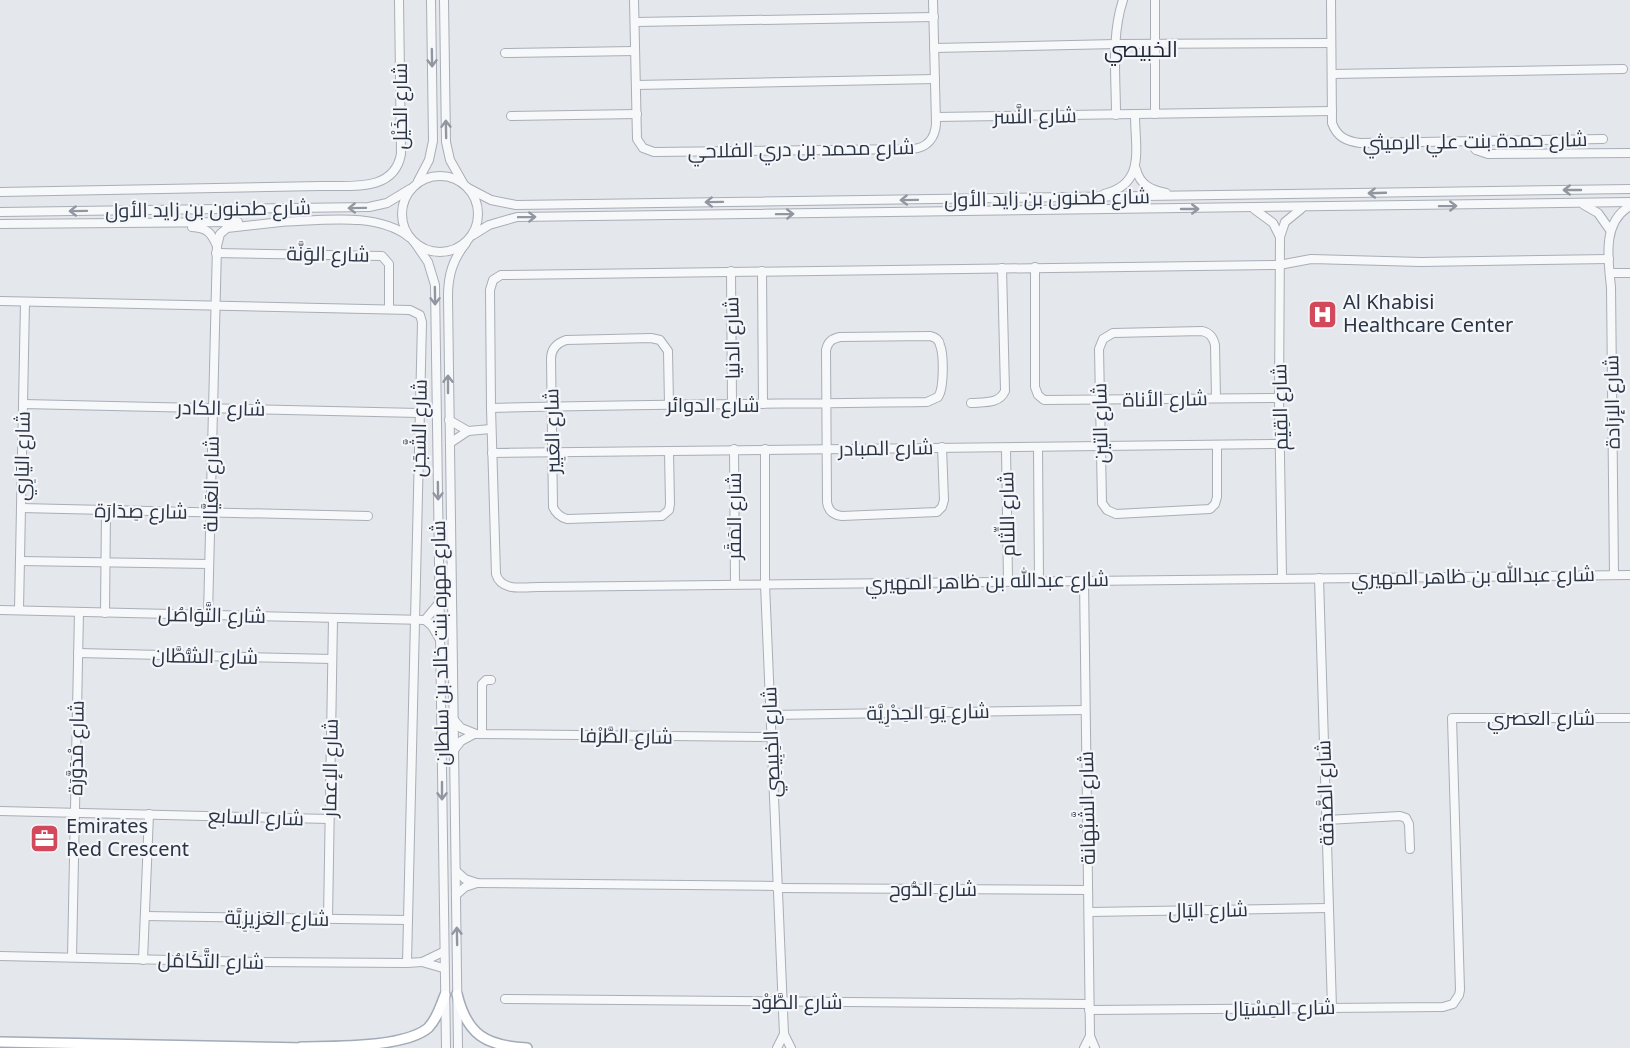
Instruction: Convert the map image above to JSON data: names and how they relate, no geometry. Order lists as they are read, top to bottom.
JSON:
{
  "streets": {
    "street": [
      "شارع الخَيْل",
      "شارع النَّسر",
      "شارع حمدة بنت علي الرميثي",
      "شارع محمد بن دري الفلاحي",
      "شارع طحنون بن زايد الأول",
      "شارع الوَنَّة",
      "شارع الدنيا",
      "شارع الأناة",
      "شارع الإرَادة",
      "شارع الدوائر",
      "شارع القِيَم",
      "شارع الكادر",
      "شارع التين",
      "شارع الشَّجَن",
      "شارع العَبِير",
      "شارع المبادر",
      "شارع اليَارِي",
      "شارع العَيَّالة",
      "شارع صِدَارَة",
      "شارع اللِّثام",
      "شارع المَقَر",
      "شارع عبدالله بن ظاهر المهيري",
      "شارع التَّوَاصُل",
      "شارع مهره بنت خالد بن سلطان",
      "شارع الشُّطَّان",
      "شارع يَو الحِدْرِيَّة",
      "شارع العصري",
      "شارع الطَّرْفا",
      "شارع الخِبِيصِي",
      "شارع مْدَوَّرَة",
      "شارع الإعمار",
      "شارع الصَّدَقة",
      "شارع الشَّبْهانة",
      "شارع السابع",
      "شارع الدُّوح",
      "شارع اليَال",
      "شارع العَزِيزِيَّة",
      "شارع التَّكَامُل",
      "شارع الطَّوْد",
      "شارع المِسْيَال"
    ]
  },
  "crossings": [
    ["شارع النَّسر", "شارع حمدة بنت علي الرميثي"],
    ["شارع النَّسر", "شارع محمد بن دري الفلاحي"],
    ["شارع طحنون بن زايد الأول", "شارع مهره بنت خالد بن سلطان"],
    ["شارع الوَنَّة", "شارع الشَّجَن"],
    ["شارع الوَنَّة", "شارع العَيَّالة"],
    ["شارع الدنيا", "شارع الدوائر"],
    ["شارع الدنيا", "شارع عبدالله بن ظاهر المهيري"],
    ["شارع الأناة", "شارع القِيَم"],
    ["شارع الأناة", "شارع التين"],
    ["شارع الأناة", "شارع عبدالله بن ظاهر المهيري"],
    ["شارع الإرَادة", "شارع عبدالله بن ظاهر المهيري"],
    ["شارع الدوائر", "شارع العَبِير"],
    ["شارع الدوائر", "شارع عبدالله بن ظاهر المهيري"],
    ["شارع القِيَم", "شارع المبادر"],
    ["شارع القِيَم", "شارع عبدالله بن ظاهر المهيري"],
    ["شارع الكادر", "شارع الشَّجَن"],
    ["شارع الكادر", "شارع اليَارِي"],
    ["شارع الكادر", "شارع العَيَّالة"],
    ["شارع التين", "شارع المبادر"],
    ["شارع الشَّجَن", "شارع اليَارِي"],
    ["شارع الشَّجَن", "شارع العَيَّالة"],
    ["شارع الشَّجَن", "شارع التَّوَاصُل"],
    ["شارع الشَّجَن", "شارع العَزِيزِيَّة"],
    ["شارع الشَّجَن", "شارع التَّكَامُل"],
    ["شارع العَبِير", "شارع المبادر"],
    ["شارع المبادر", "شارع اللِّثام"],
    ["شارع المبادر", "شارع المَقَر"],
    ["شارع المبادر", "شارع عبدالله بن ظاهر المهيري"],
    ["شارع المبادر", "شارع الخِبِيصِي"],
    ["شارع اليَارِي", "شارع صِدَارَة"],
    ["شارع اليَارِي", "شارع التَّوَاصُل"],
    ["شارع العَيَّالة", "شارع صِدَارَة"],
    ["شارع العَيَّالة", "شارع التَّوَاصُل"],
    ["شارع اللِّثام", "شارع عبدالله بن ظاهر المهيري"],
    ["شارع المَقَر", "شارع عبدالله بن ظاهر المهيري"],
    ["شارع عبدالله بن ظاهر المهيري", "شارع الخِبِيصِي"],
    ["شارع عبدالله بن ظاهر المهيري", "شارع الصَّدَقة"],
    ["شارع عبدالله بن ظاهر المهيري", "شارع الشَّبْهانة"],
    ["شارع التَّوَاصُل", "شارع مْدَوَّرَة"],
    ["شارع التَّوَاصُل", "شارع الإعمار"],
    ["شارع مهره بنت خالد بن سلطان", "شارع الدُّوح"],
    ["شارع مهره بنت خالد بن سلطان", "شارع التَّكَامُل"],
    ["شارع الشُّطَّان", "شارع مْدَوَّرَة"],
    ["شارع الشُّطَّان", "شارع الإعمار"],
    ["شارع يَو الحِدْرِيَّة", "شارع الخِبِيصِي"],
    ["شارع يَو الحِدْرِيَّة", "شارع الشَّبْهانة"],
    ["شارع العصري", "شارع المِسْيَال"],
    ["شارع الطَّرْفا", "شارع الخِبِيصِي"],
    ["شارع الخِبِيصِي", "شارع الدُّوح"],
    ["شارع الخِبِيصِي", "شارع الطَّوْد"],
    ["شارع مْدَوَّرَة", "شارع السابع"],
    ["شارع مْدَوَّرَة", "شارع التَّكَامُل"],
    ["شارع الإعمار", "شارع السابع"],
    ["شارع الإعمار", "شارع العَزِيزِيَّة"],
    ["شارع الصَّدَقة", "شارع اليَال"],
    ["شارع الصَّدَقة", "شارع المِسْيَال"],
    ["شارع الشَّبْهانة", "شارع الدُّوح"],
    ["شارع الشَّبْهانة", "شارع اليَال"],
    ["شارع الشَّبْهانة", "شارع الطَّوْد"],
    ["شارع الشَّبْهانة", "شارع المِسْيَال"],
    ["شارع الطَّوْد", "شارع المِسْيَال"]
  ],
  "districts": ["الخبيصي"],
  "places": {
    "hospital": ["Al Khabisi Healthcare Center"],
    "office": ["Emirates Red Crescent"]
  }
}
